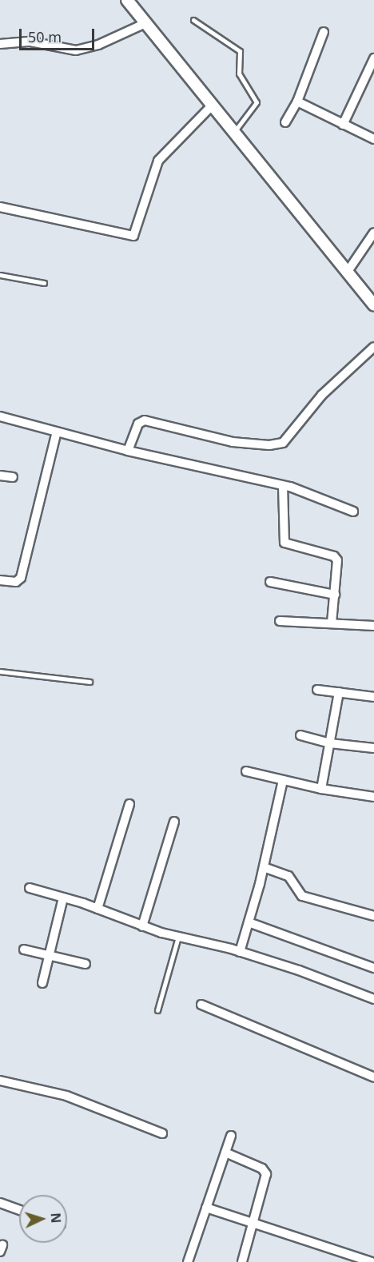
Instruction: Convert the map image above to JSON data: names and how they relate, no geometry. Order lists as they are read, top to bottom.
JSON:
{
  "scale_bar": "50 m",
  "north": "right"
}
